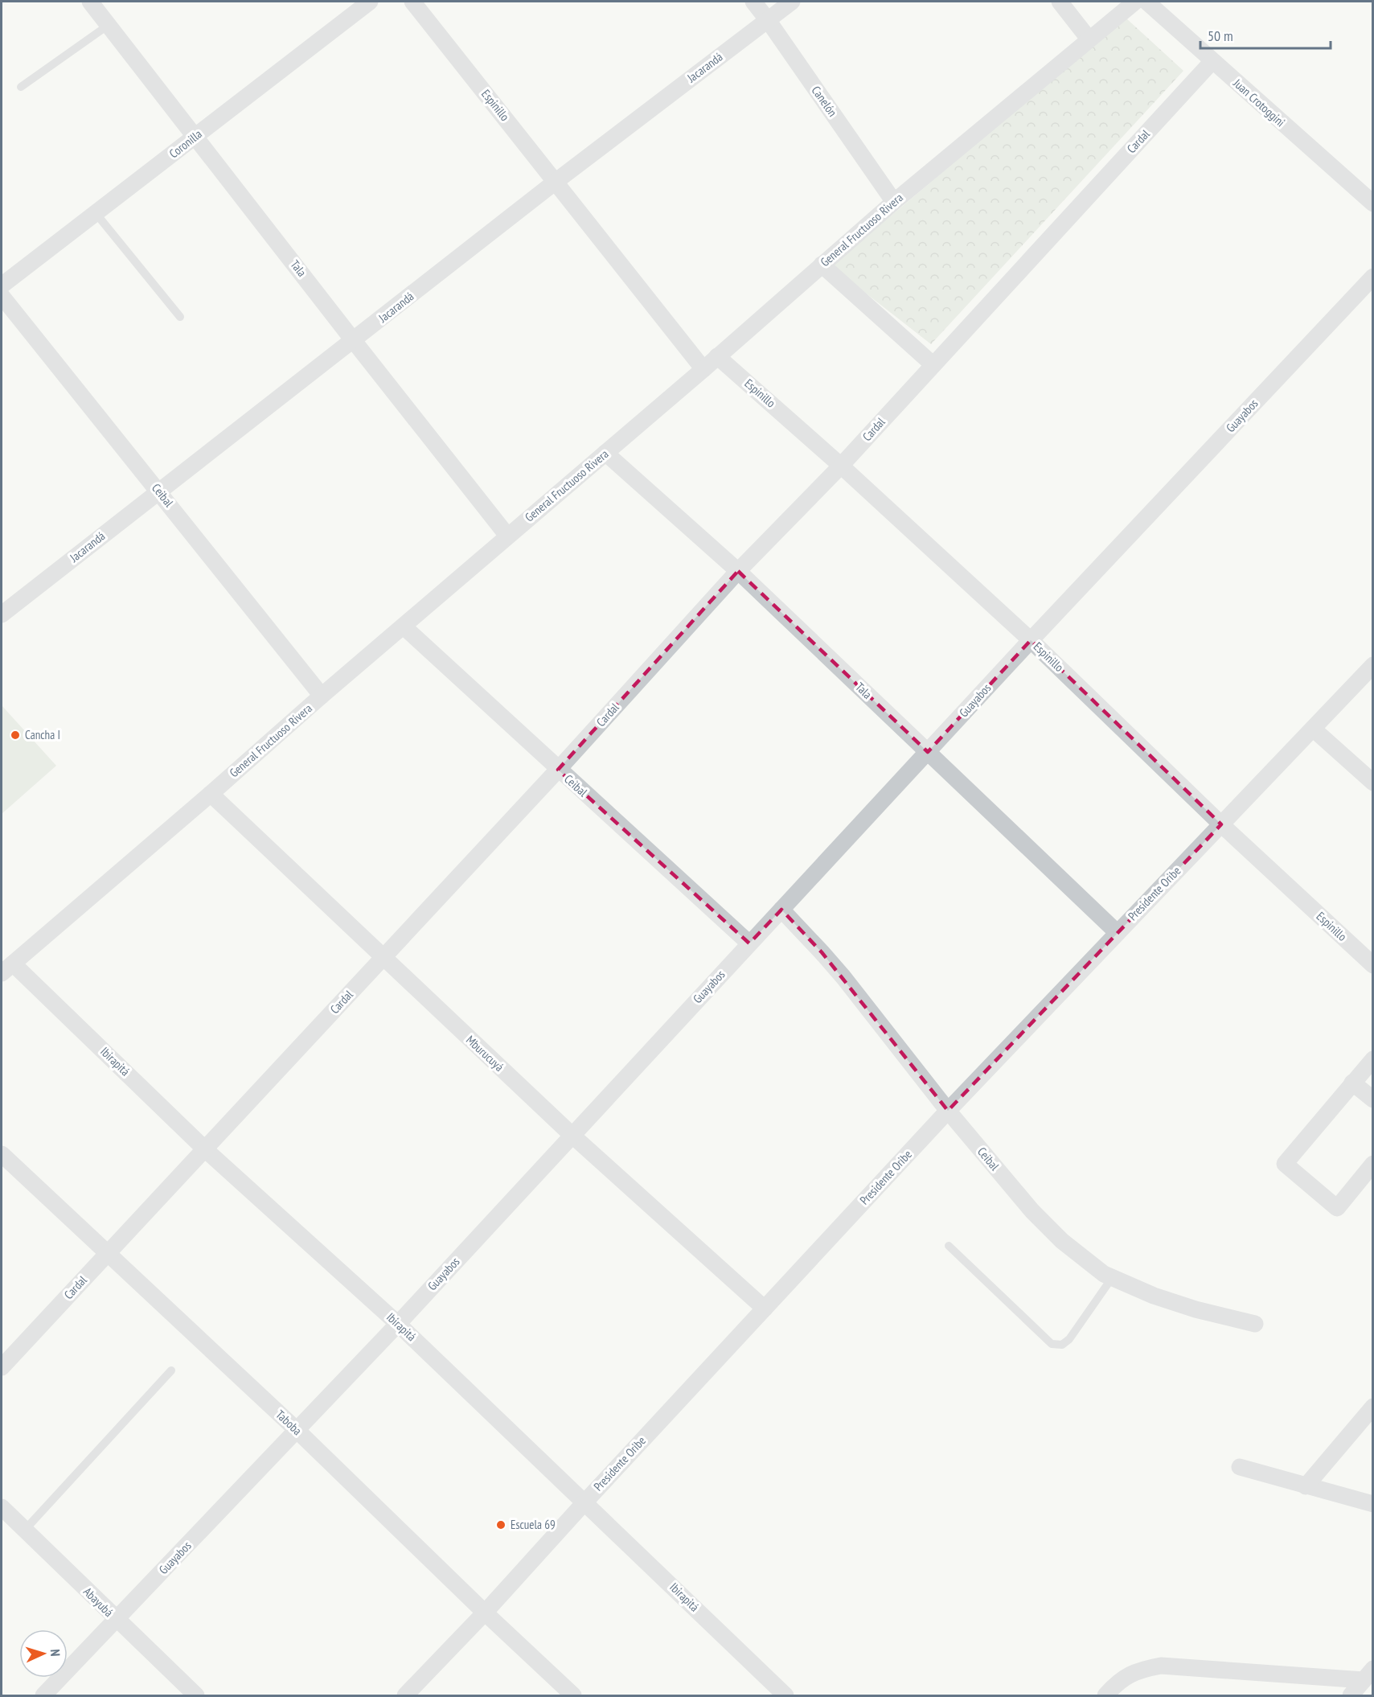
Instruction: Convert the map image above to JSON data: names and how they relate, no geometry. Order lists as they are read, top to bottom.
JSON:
{
  "streets": {
    "street": [
      "Jacarandá",
      "Canelón",
      "Juan Crotoggini",
      "Espinillo",
      "Cardal",
      "Coronilla",
      "General Fructuoso Rivera",
      "Tala",
      "Guayabos",
      "Ceibal",
      "Presidente Oribe",
      "Mburucuyá",
      "Ibirapitá",
      "Taboba",
      "Abayubá"
    ]
  },
  "crossings": [
    ["Jacarandá", "Canelón"],
    ["Jacarandá", "Espinillo"],
    ["Jacarandá", "Tala"],
    ["Jacarandá", "Ceibal"],
    ["Canelón", "General Fructuoso Rivera"],
    ["Juan Crotoggini", "Cardal"],
    ["Espinillo", "Cardal"],
    ["Espinillo", "General Fructuoso Rivera"],
    ["Espinillo", "Guayabos"],
    ["Espinillo", "Presidente Oribe"],
    ["Cardal", "Tala"],
    ["Cardal", "Ceibal"],
    ["Cardal", "Mburucuyá"],
    ["Cardal", "Ibirapitá"],
    ["Cardal", "Taboba"],
    ["Coronilla", "Tala"],
    ["General Fructuoso Rivera", "Tala"],
    ["General Fructuoso Rivera", "Ceibal"],
    ["General Fructuoso Rivera", "Mburucuyá"],
    ["General Fructuoso Rivera", "Ibirapitá"],
    ["Tala", "Guayabos"],
    ["Tala", "Presidente Oribe"],
    ["Guayabos", "Ceibal"],
    ["Guayabos", "Mburucuyá"],
    ["Guayabos", "Ibirapitá"],
    ["Guayabos", "Taboba"],
    ["Guayabos", "Abayubá"],
    ["Ceibal", "Presidente Oribe"],
    ["Presidente Oribe", "Mburucuyá"],
    ["Presidente Oribe", "Ibirapitá"],
    ["Presidente Oribe", "Taboba"]
  ],
  "places": ["Cancha I", "Escuela 69"],
  "scale_bar": "50 m",
  "north": "right"
}
